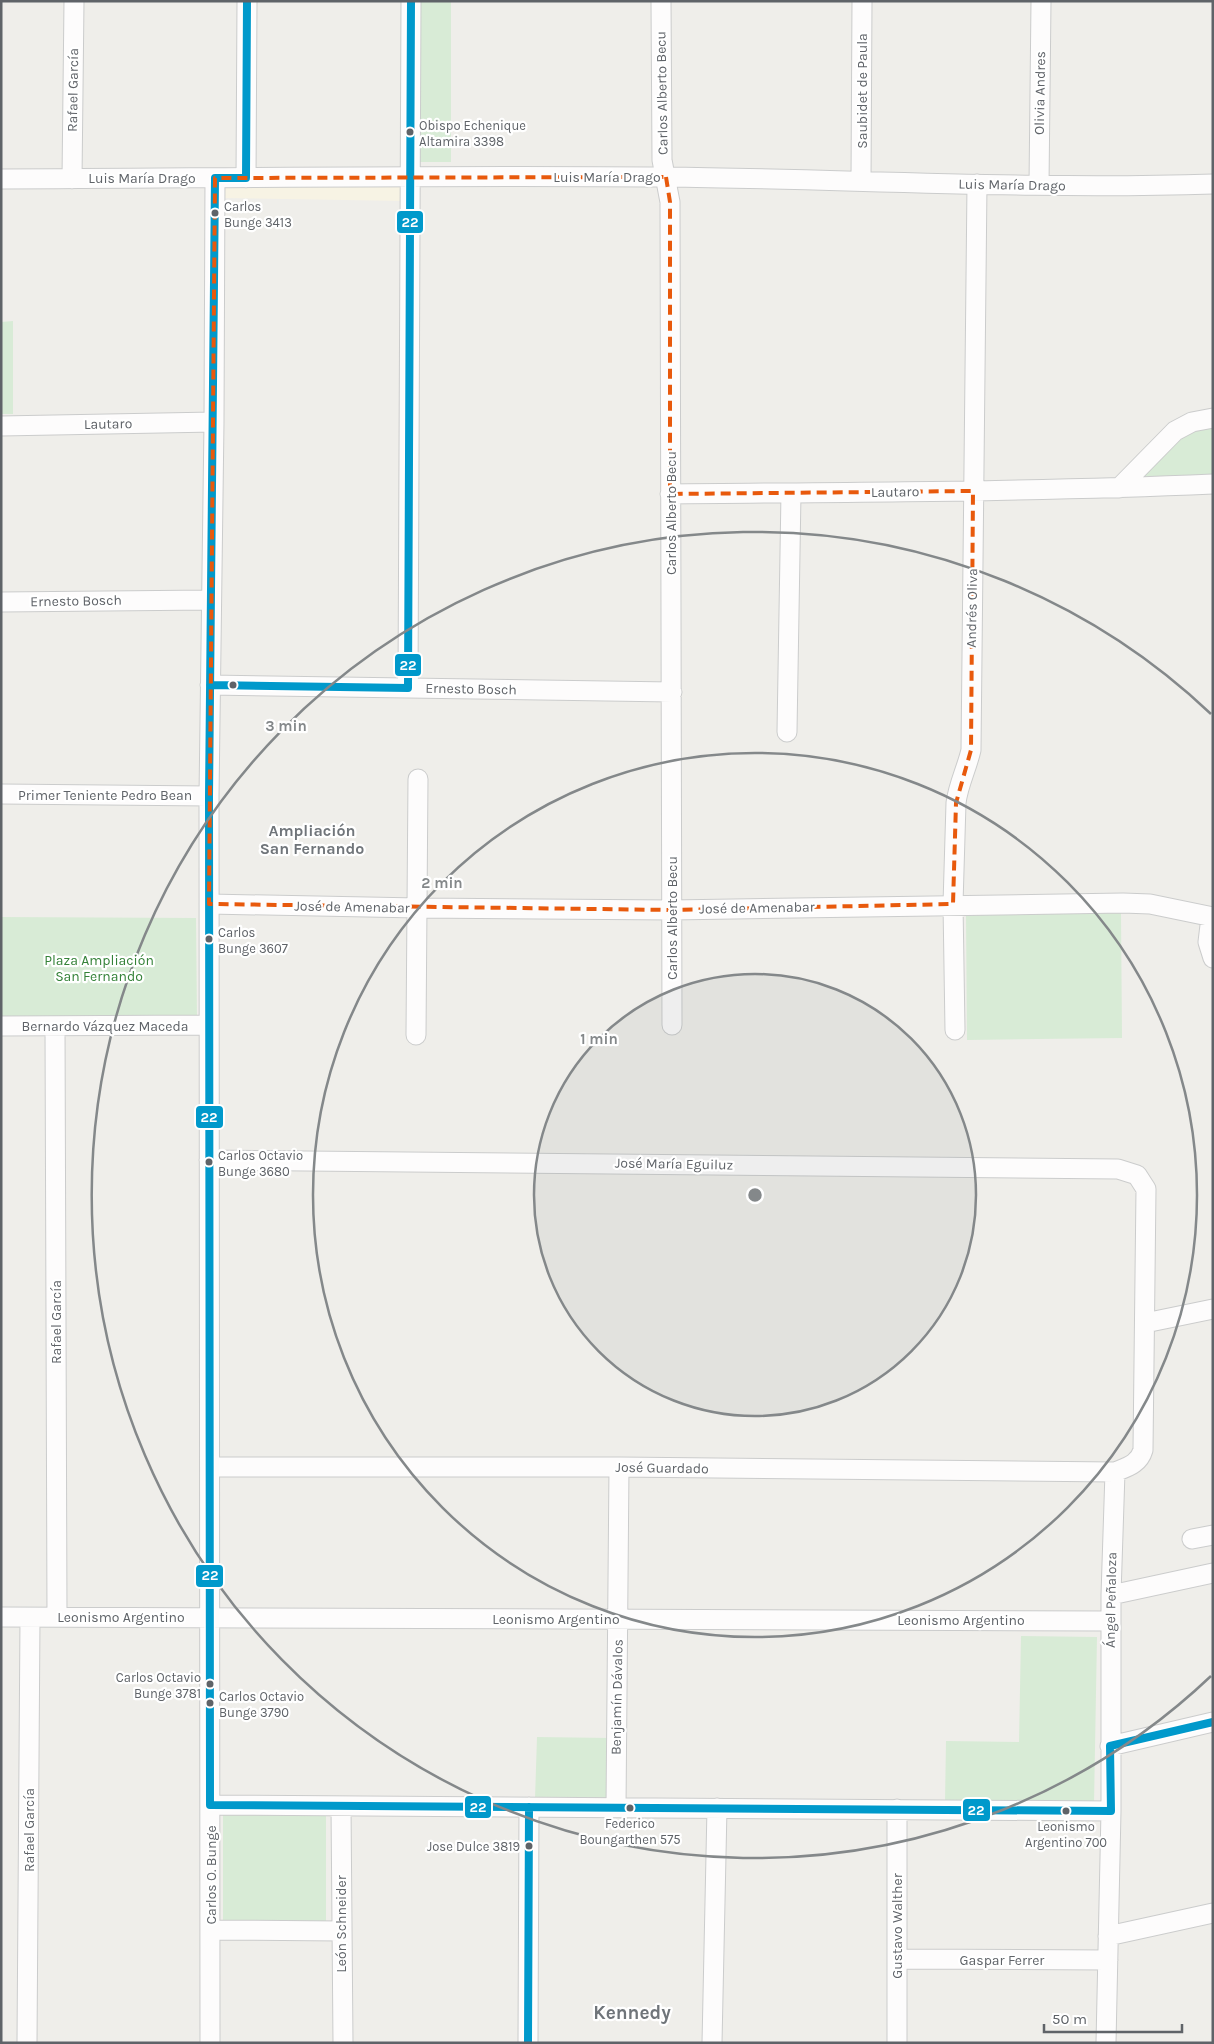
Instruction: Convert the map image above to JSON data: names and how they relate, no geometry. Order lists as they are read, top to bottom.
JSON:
{
  "streets": {
    "street": [
      "Rafael García",
      "Saubidet de Paula",
      "Carlos Alberto Becu",
      "Olivia Andres",
      "Luis María Drago",
      "Lautaro",
      "Ernesto Bosch",
      "Andrés Oliva",
      "Primer Teniente Pedro Bean",
      "José de Amenabar",
      "Bernardo Vázquez Maceda",
      "José María Eguiluz",
      "José Guardado",
      "Ángel Peñaloza",
      "Leonismo Argentino",
      "Benjamín Dávalos",
      "Carlos O. Bunge",
      "León Schneider",
      "Gustavo Walther",
      "Gaspar Ferrer"
    ]
  },
  "crossings": [
    ["Rafael García", "Luis María Drago"],
    ["Rafael García", "Bernardo Vázquez Maceda"],
    ["Rafael García", "Leonismo Argentino"],
    ["Saubidet de Paula", "Luis María Drago"],
    ["Carlos Alberto Becu", "Luis María Drago"],
    ["Carlos Alberto Becu", "Lautaro"],
    ["Carlos Alberto Becu", "Ernesto Bosch"],
    ["Carlos Alberto Becu", "José de Amenabar"],
    ["Olivia Andres", "Luis María Drago"],
    ["Luis María Drago", "Andrés Oliva"],
    ["Luis María Drago", "Carlos O. Bunge"],
    ["Lautaro", "Andrés Oliva"],
    ["Lautaro", "Carlos O. Bunge"],
    ["Ernesto Bosch", "Carlos O. Bunge"],
    ["Andrés Oliva", "José de Amenabar"],
    ["Primer Teniente Pedro Bean", "Carlos O. Bunge"],
    ["José de Amenabar", "Carlos O. Bunge"],
    ["Bernardo Vázquez Maceda", "Carlos O. Bunge"],
    ["José María Eguiluz", "Carlos O. Bunge"],
    ["José Guardado", "Ángel Peñaloza"],
    ["José Guardado", "Benjamín Dávalos"],
    ["José Guardado", "Carlos O. Bunge"],
    ["Ángel Peñaloza", "Leonismo Argentino"],
    ["Ángel Peñaloza", "Gaspar Ferrer"],
    ["Leonismo Argentino", "Benjamín Dávalos"],
    ["Leonismo Argentino", "Carlos O. Bunge"],
    ["Gustavo Walther", "Gaspar Ferrer"]
  ],
  "districts": ["Ampliación San Fernando", "Kennedy"],
  "parks": ["Plaza Ampliación San Fernando"],
  "places": [
    "Obispo Echenique Altamira 3398",
    "Carlos Bunge 3413",
    "Carlos Bunge 3607",
    "Carlos Octavio Bunge 3680",
    "Carlos Octavio Bunge 3781",
    "Carlos Octavio Bunge 3790",
    "Federico Boungarthen 575",
    "Leonismo Argentino 700",
    "Jose Dulce 3819"
  ],
  "lines": ["transit line 22"],
  "scale_bar": "50 m",
  "rings": ["3 min", "2 min", "1 min"]
}
